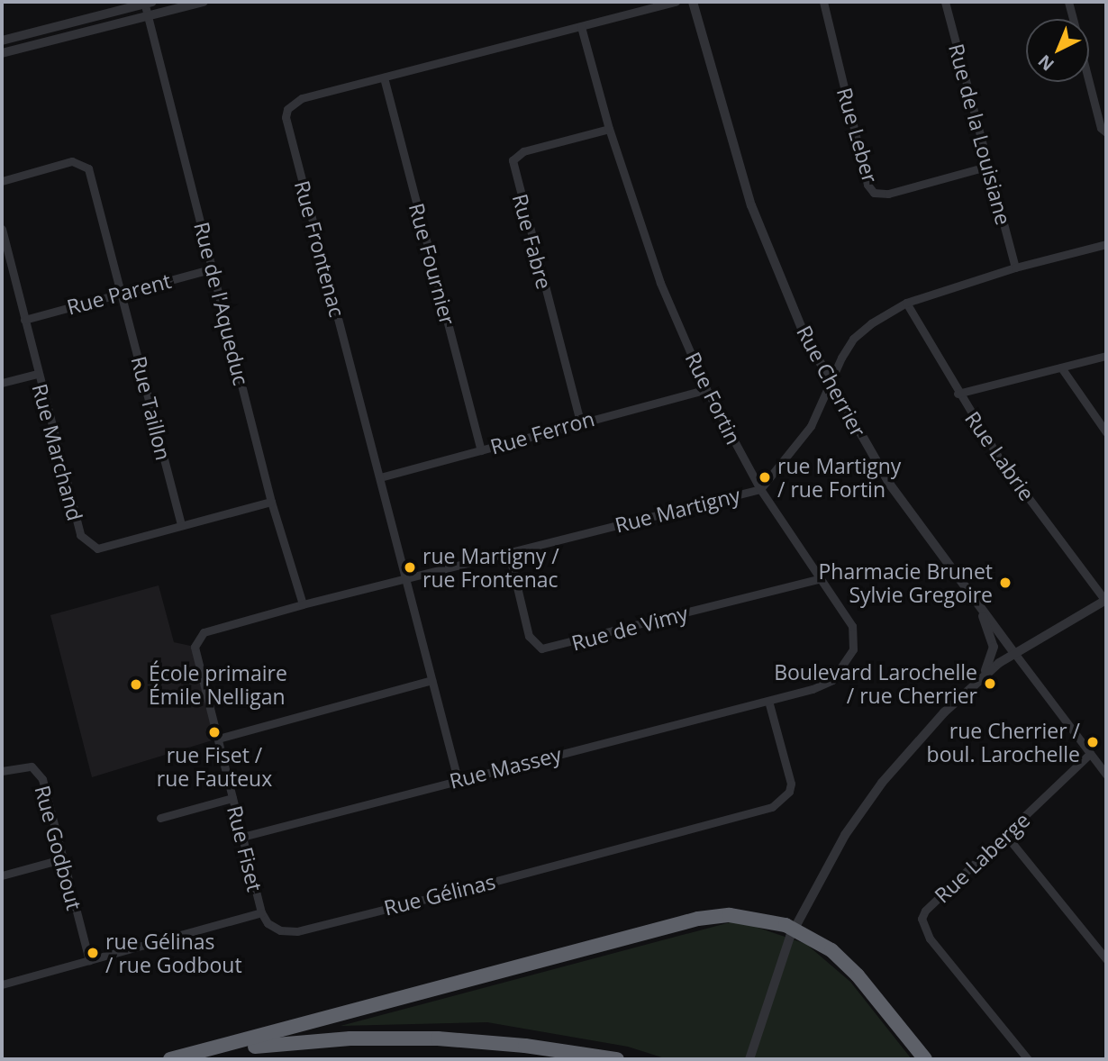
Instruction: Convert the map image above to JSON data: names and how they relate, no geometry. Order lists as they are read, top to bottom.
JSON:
{
  "streets": {
    "street": [
      "Rue de la Louisiane",
      "Rue Leber",
      "Rue Fabre",
      "Rue Frontenac",
      "Rue Fournier",
      "Rue Parent",
      "Rue de l'Aqueduc",
      "Rue Cherrier",
      "Rue Fortin",
      "Rue Taillon",
      "Rue Ferron",
      "Rue Marchand",
      "Rue Labrie",
      "Rue Martigny",
      "Rue de Vimy",
      "Rue Massey",
      "Rue Godbout",
      "Rue Fiset",
      "Rue Laberge",
      "Rue Gélinas"
    ]
  },
  "crossings": [
    ["Rue de la Louisiane", "Rue Leber"],
    ["Rue de la Louisiane", "Rue Martigny"],
    ["Rue Fabre", "Rue Fortin"],
    ["Rue Fabre", "Rue Ferron"],
    ["Rue Frontenac", "Rue Fournier"],
    ["Rue Frontenac", "Rue Fortin"],
    ["Rue Frontenac", "Rue Ferron"],
    ["Rue Frontenac", "Rue Martigny"],
    ["Rue Frontenac", "Rue Massey"],
    ["Rue Fournier", "Rue Ferron"],
    ["Rue Parent", "Rue de l'Aqueduc"],
    ["Rue Parent", "Rue Taillon"],
    ["Rue Parent", "Rue Marchand"],
    ["Rue de l'Aqueduc", "Rue Marchand"],
    ["Rue de l'Aqueduc", "Rue Martigny"],
    ["Rue Cherrier", "Rue Martigny"],
    ["Rue Cherrier", "Rue Laberge"],
    ["Rue Fortin", "Rue Ferron"],
    ["Rue Fortin", "Rue Martigny"],
    ["Rue Fortin", "Rue de Vimy"],
    ["Rue Fortin", "Rue Massey"],
    ["Rue Fortin", "Rue Gélinas"],
    ["Rue Taillon", "Rue Marchand"],
    ["Rue Labrie", "Rue Martigny"],
    ["Rue Martigny", "Rue de Vimy"],
    ["Rue Martigny", "Rue Fiset"],
    ["Rue Massey", "Rue Fiset"],
    ["Rue Massey", "Rue Gélinas"],
    ["Rue Fiset", "Rue Gélinas"]
  ],
  "places": [
    "rue Martigny / rue Fortin",
    "rue Martigny / rue Frontenac",
    "Pharmacie Brunet Sylvie Gregoire",
    "Boulevard Larochelle / rue Cherrier",
    "École primaire Émile Nelligan",
    "rue Fiset / rue Fauteux",
    "rue Cherrier / boul. Larochelle",
    "rue Gélinas / rue Godbout"
  ],
  "north": "bottom left"
}
